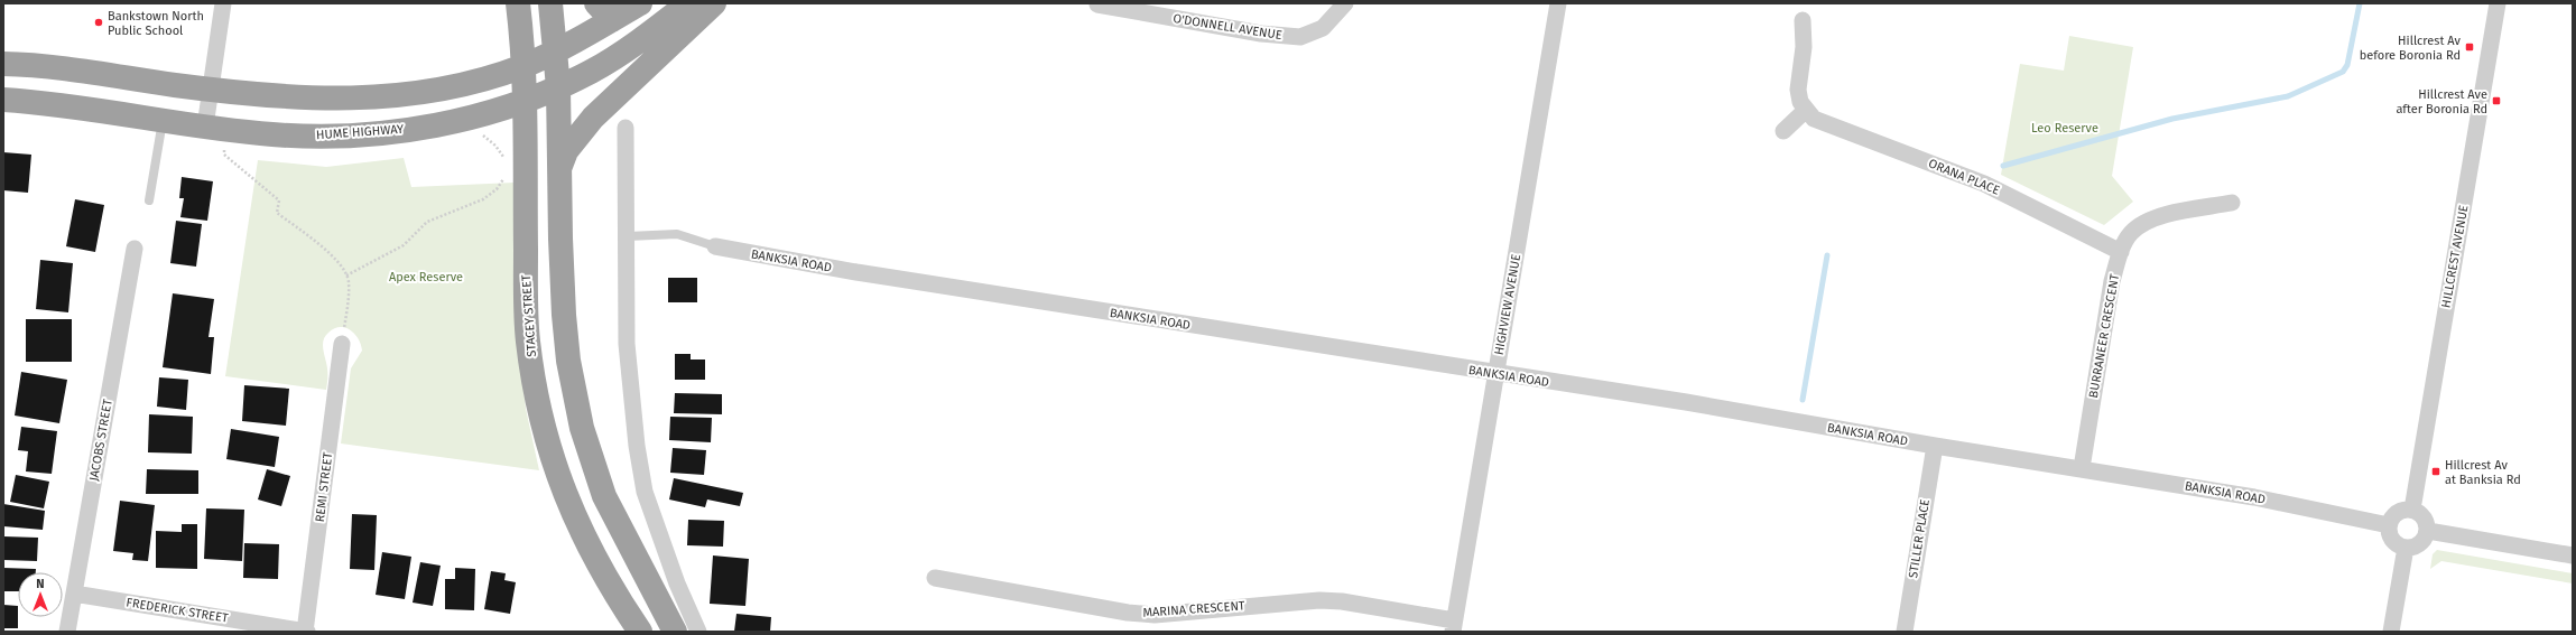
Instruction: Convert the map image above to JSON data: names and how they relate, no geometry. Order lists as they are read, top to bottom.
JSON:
{
  "streets": {
    "highway": ["HUME HIGHWAY", "STACEY STREET"],
    "street": [
      "O'DONNELL AVENUE",
      "ORANA PLACE",
      "HILLCREST AVENUE",
      "BANKSIA ROAD",
      "HIGHVIEW AVENUE",
      "BURRANEER CRESCENT",
      "JACOBS STREET",
      "REMI STREET",
      "STILLER PLACE",
      "MARINA CRESCENT",
      "FREDERICK STREET"
    ]
  },
  "crossings": [
    ["HUME HIGHWAY", "STACEY STREET"],
    ["ORANA PLACE", "BURRANEER CRESCENT"],
    ["HILLCREST AVENUE", "BANKSIA ROAD"],
    ["BANKSIA ROAD", "HIGHVIEW AVENUE"],
    ["BANKSIA ROAD", "BURRANEER CRESCENT"],
    ["BANKSIA ROAD", "STILLER PLACE"],
    ["HIGHVIEW AVENUE", "MARINA CRESCENT"],
    ["JACOBS STREET", "FREDERICK STREET"],
    ["REMI STREET", "FREDERICK STREET"]
  ],
  "parks": ["Leo Reserve", "Apex Reserve"],
  "places": {
    "other": ["Bankstown North Public School"],
    "transit": ["Hillcrest Av before Boronia Rd", "Hillcrest Ave after Boronia Rd", "Hillcrest Av at Banksia Rd"]
  },
  "north": "top"
}
